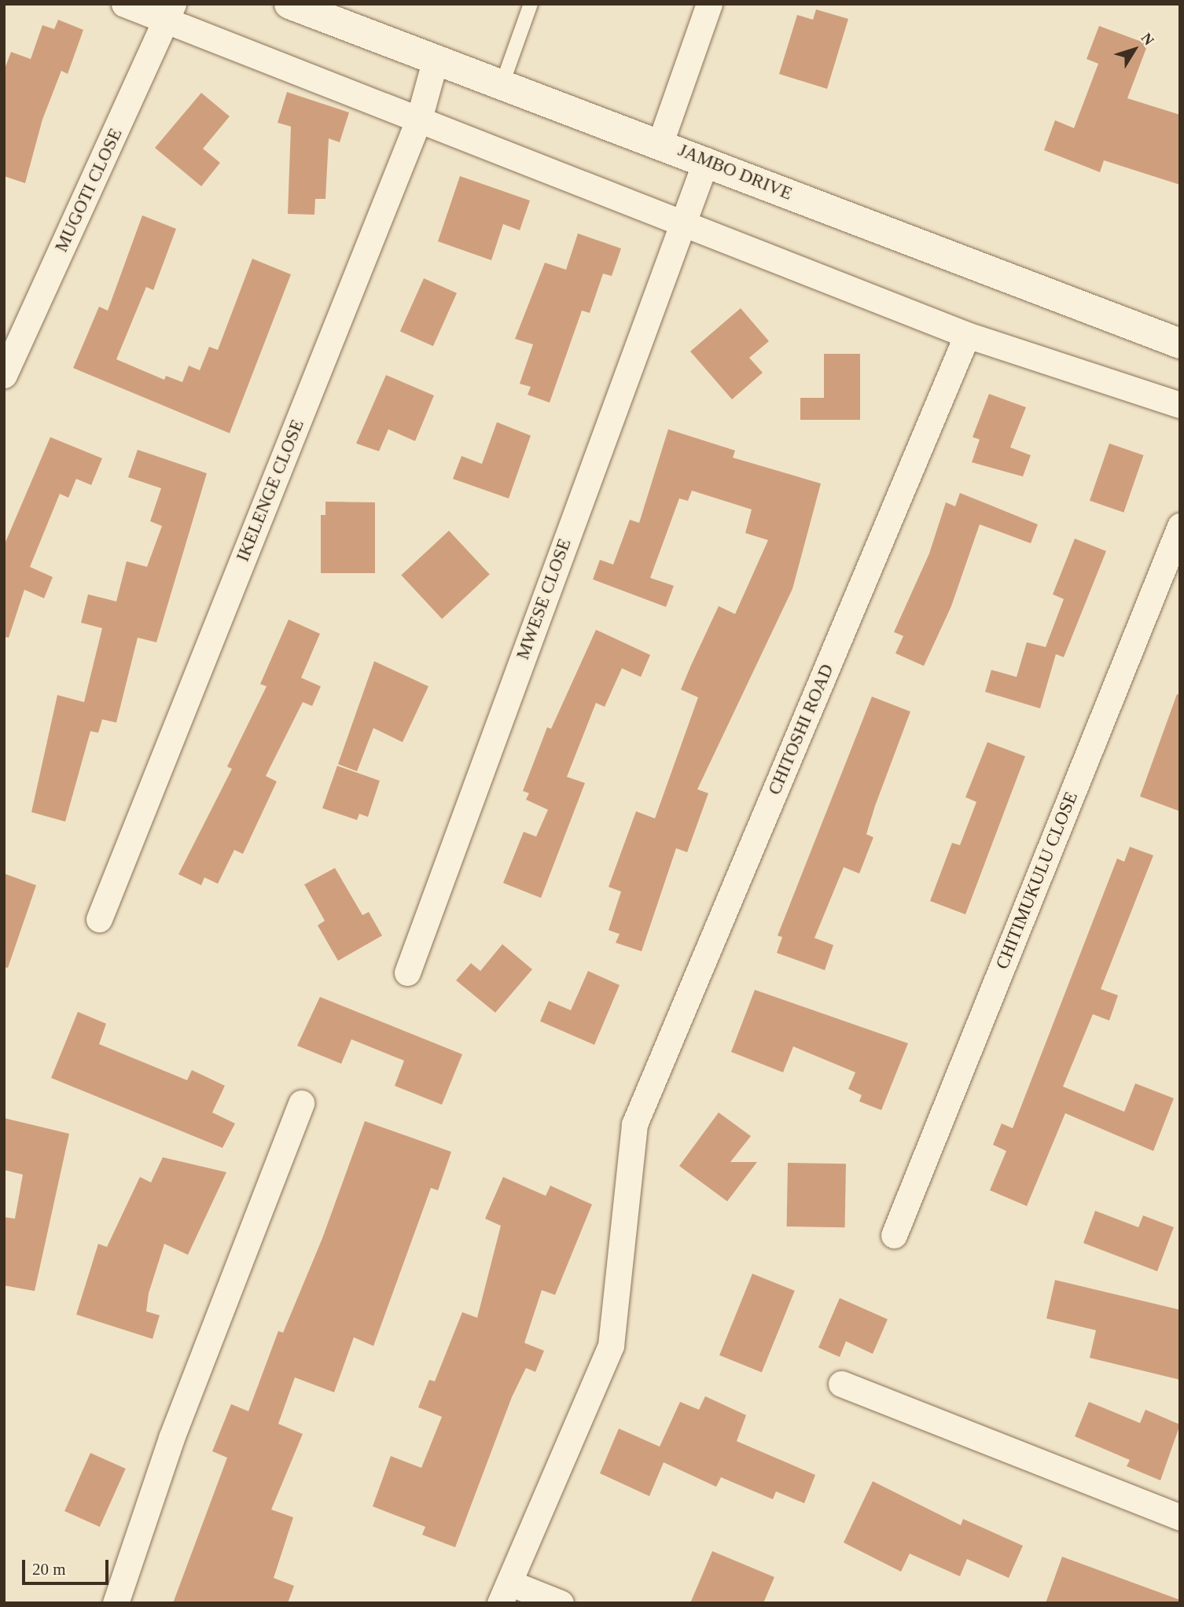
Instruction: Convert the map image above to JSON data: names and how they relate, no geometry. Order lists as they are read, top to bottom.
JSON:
{
  "streets": {
    "street": [
      "JAMBO DRIVE",
      "MUGOTI CLOSE",
      "IKELENGE CLOSE",
      "MWESE CLOSE",
      "CHITOSHI ROAD",
      "CHITIMUKULU CLOSE"
    ]
  },
  "crossings": [
    ["JAMBO DRIVE", "IKELENGE CLOSE"],
    ["JAMBO DRIVE", "MWESE CLOSE"]
  ],
  "scale_bar": "20 m",
  "north": "top right"
}
